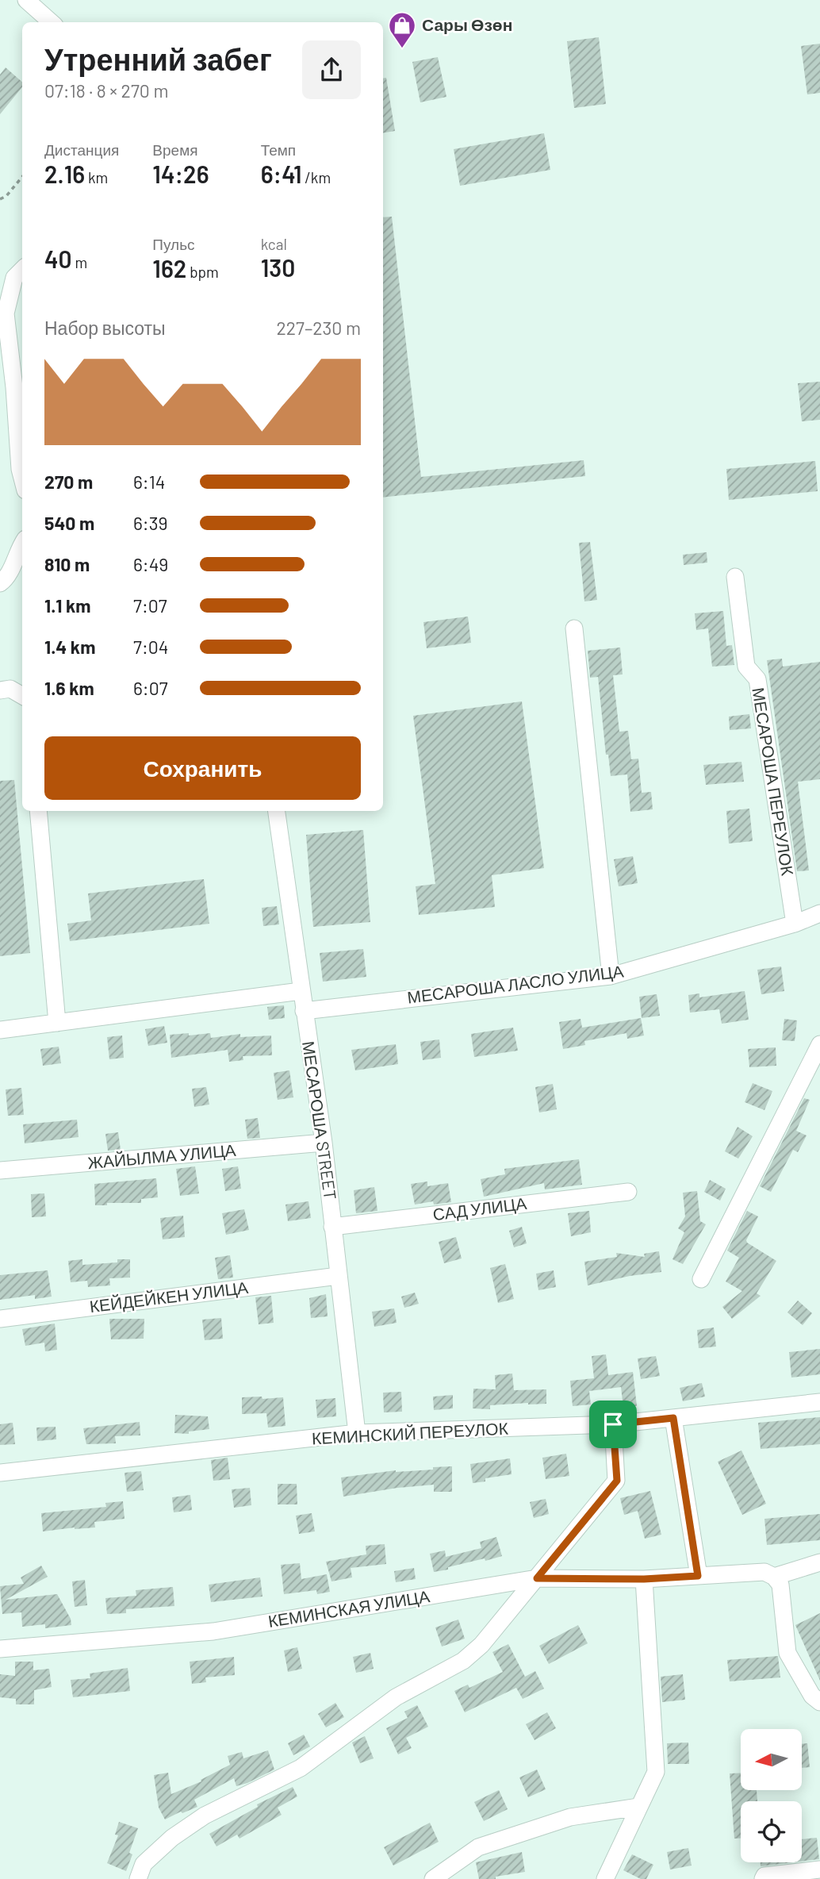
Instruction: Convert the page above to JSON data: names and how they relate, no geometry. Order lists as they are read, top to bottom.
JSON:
{
  "streets": {
    "street": [
      "МЕСАРОША ПЕРЕУЛОК",
      "МЕСАРОША ЛАСЛО УЛИЦА",
      "МЕСАРОША STREET",
      "ЖАЙЫЛМА УЛИЦА",
      "САД УЛИЦА",
      "КЕЙДЕЙКЕН УЛИЦА",
      "КЕМИНСКИЙ ПЕРЕУЛОК",
      "КЕМИНСКАЯ УЛИЦА"
    ]
  },
  "crossings": [
    ["МЕСАРОША ПЕРЕУЛОК", "МЕСАРОША ЛАСЛО УЛИЦА"],
    ["МЕСАРОША ЛАСЛО УЛИЦА", "МЕСАРОША STREET"],
    ["МЕСАРОША STREET", "ЖАЙЫЛМА УЛИЦА"],
    ["МЕСАРОША STREET", "САД УЛИЦА"],
    ["МЕСАРОША STREET", "КЕЙДЕЙКЕН УЛИЦА"],
    ["МЕСАРОША STREET", "КЕМИНСКИЙ ПЕРЕУЛОК"]
  ],
  "places": {
    "shop": ["Сары Өзөн"]
  },
  "north": "left",
  "page": {
    "heading": ["Утренний забег", "07:18 · 8 × 270 m"],
    "stats": [
      ["Дистанция", "2.16 km"],
      ["Время", "14:26"],
      ["Темп", "6:41 /km"],
      ["40 m"],
      ["Пульс", "162 bpm"],
      ["kcal", "130"]
    ],
    "chart": ["Набор высоты", "227–230 m"],
    "list": [
      {
        "name": "270 m",
        "note": "6:14"
      },
      {
        "name": "540 m",
        "note": "6:39"
      },
      {
        "name": "810 m",
        "note": "6:49"
      },
      {
        "name": "1.1 km",
        "note": "7:07"
      },
      {
        "name": "1.4 km",
        "note": "7:04"
      },
      {
        "name": "1.6 km",
        "note": "6:07"
      }
    ],
    "buttons": "Сохранить"
  }
}
